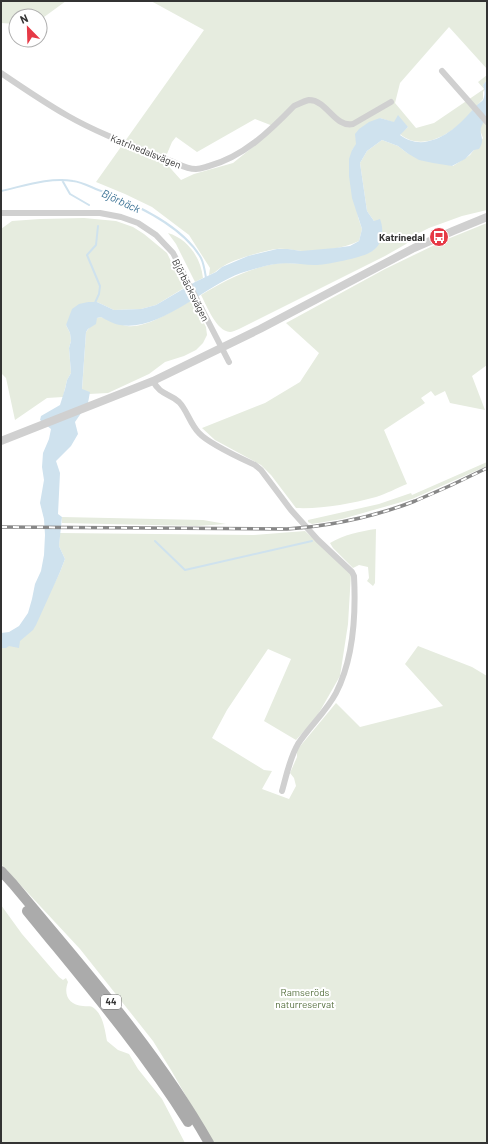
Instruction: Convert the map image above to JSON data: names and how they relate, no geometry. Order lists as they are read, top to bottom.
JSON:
{
  "streets": {
    "main road": ["44"],
    "street": ["Katrinedalsvägen", "Björbäcksvägen"]
  },
  "water": ["Björbäck"],
  "parks": ["Ramseröds naturreservat"],
  "places": {
    "bus stop": ["Katrinedal"]
  },
  "north": "top left"
}
